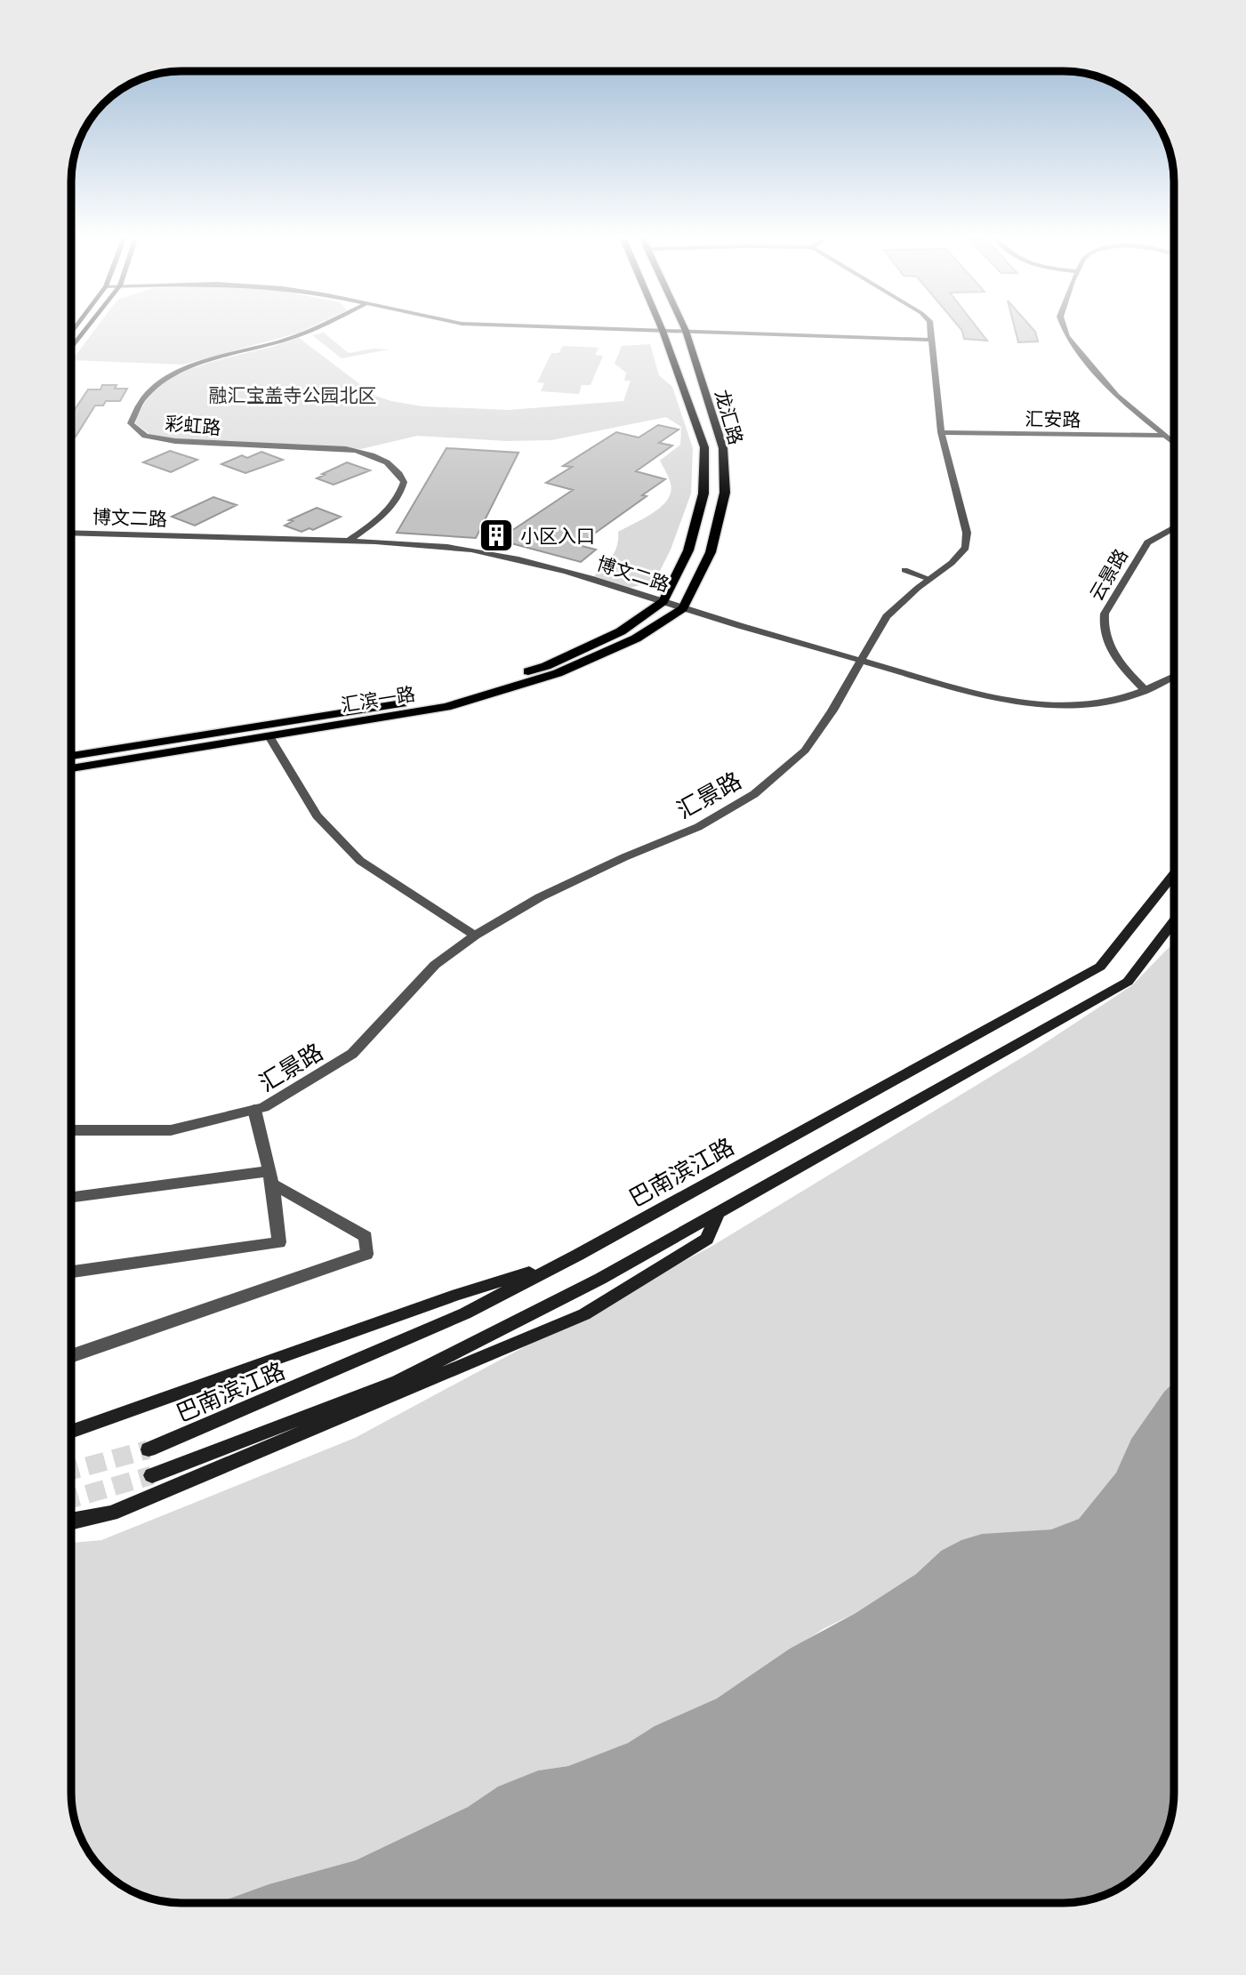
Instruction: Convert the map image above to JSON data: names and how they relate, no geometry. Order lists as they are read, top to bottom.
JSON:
{
  "streets": {
    "main road": ["龙汇路", "汇滨一路", "巴南滨江路"],
    "street": [
      "汇安路",
      "彩虹路",
      "博文二路",
      "云景路",
      "汇景路"
    ]
  },
  "crossings": [
    ["龙汇路", "博文二路"],
    ["龙汇路", "汇滨一路"],
    ["汇安路", "汇景路"],
    ["彩虹路", "博文二路"],
    ["博文二路", "云景路"],
    ["博文二路", "汇滨一路"],
    ["博文二路", "汇景路"]
  ],
  "parks": ["融汇宝盖寺公园北区"],
  "places": {
    "building": ["小区入口"]
  }
}
